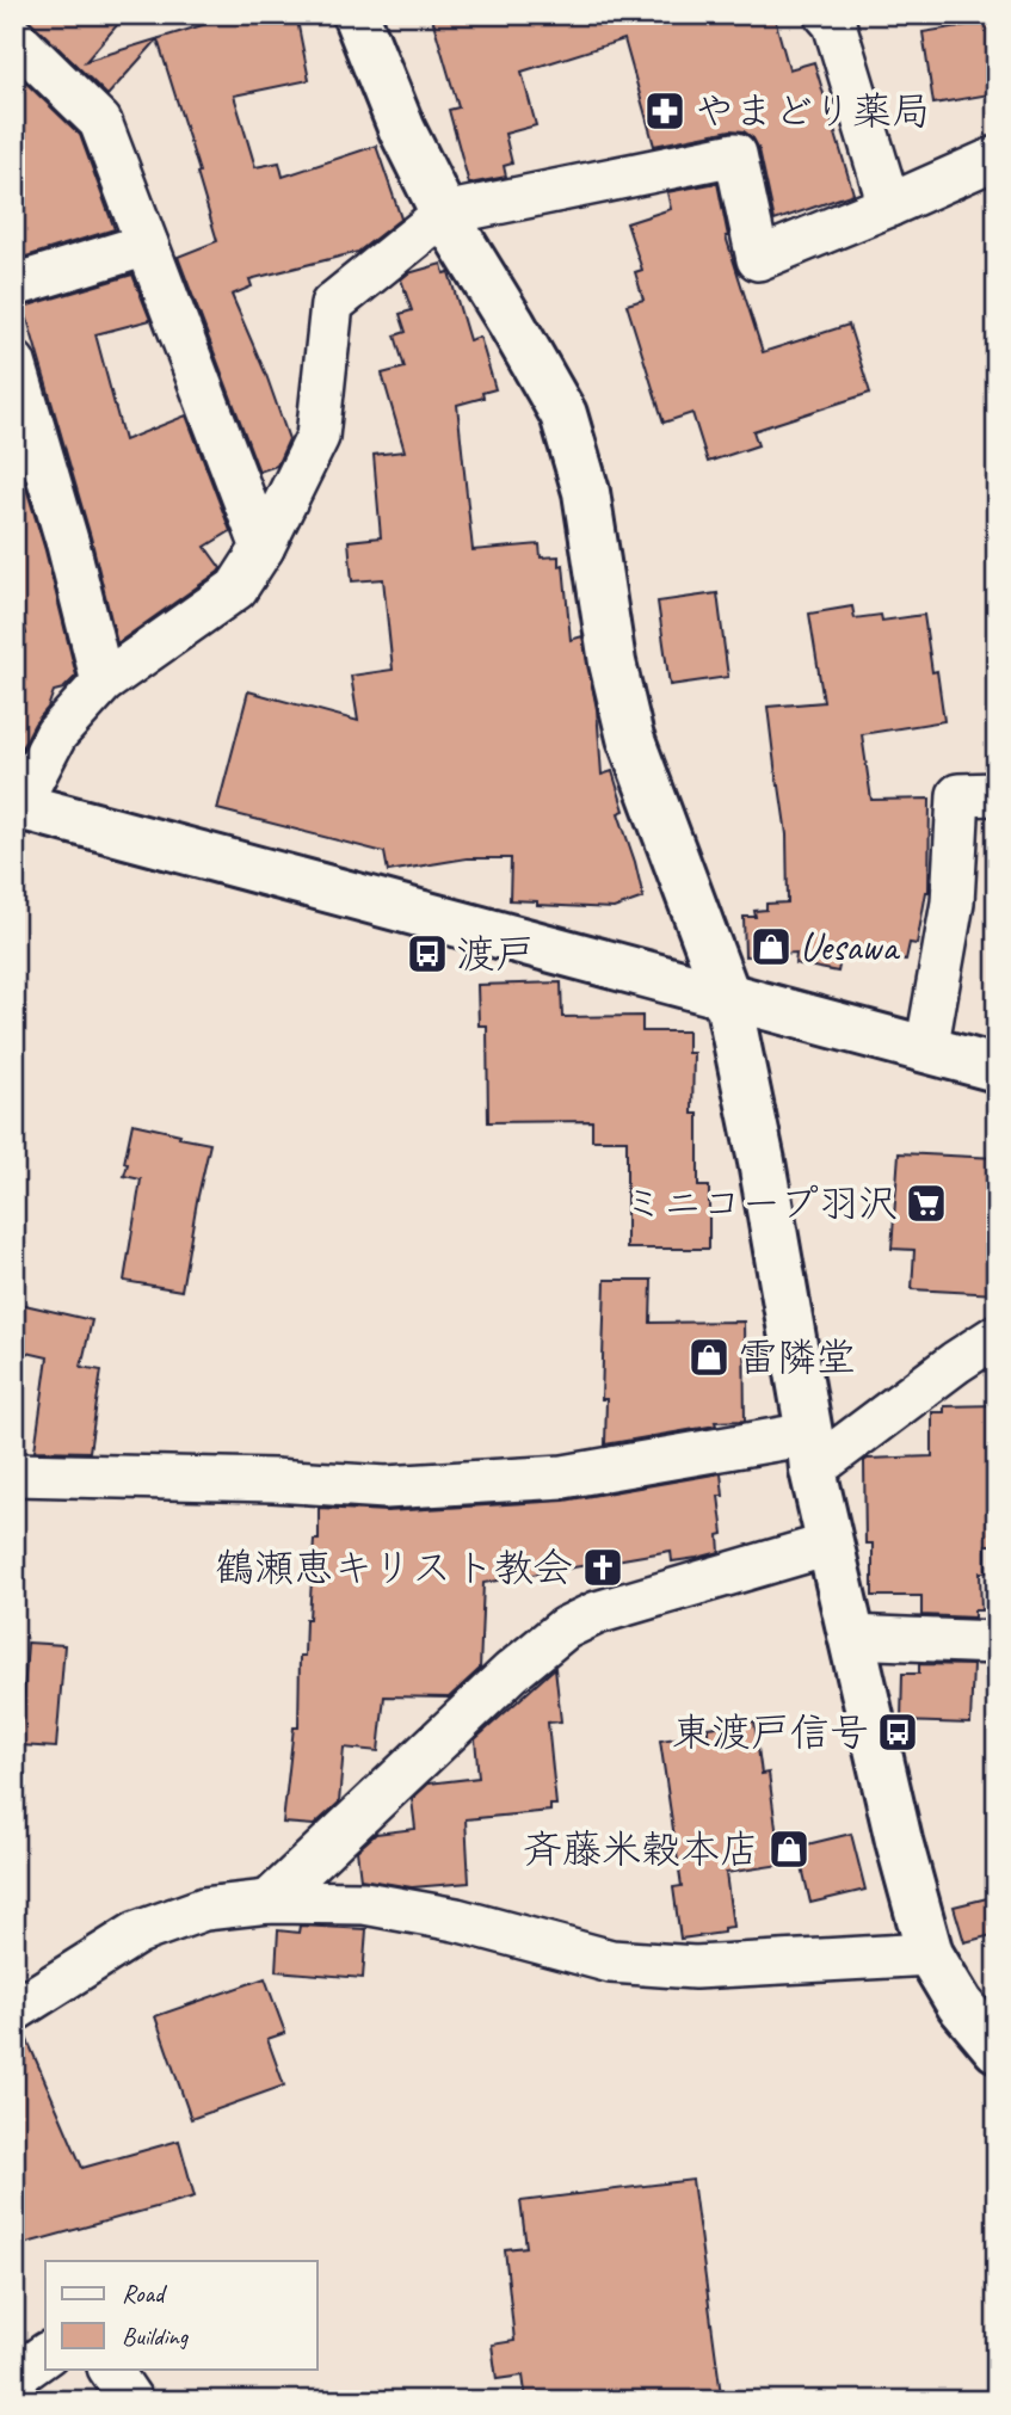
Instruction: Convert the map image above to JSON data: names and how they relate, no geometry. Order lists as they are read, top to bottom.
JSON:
{
  "places": {
    "pharmacy": ["やまどり薬局"],
    "shop": ["Uesawa", "雷隣堂", "斉藤米穀本店"],
    "bus stop": ["渡戸", "東渡戸信号"],
    "supermarket": ["ミニコープ羽沢"],
    "church": ["鶴瀬恵キリスト教会"]
  },
  "legend": ["Road", "Building"]
}
